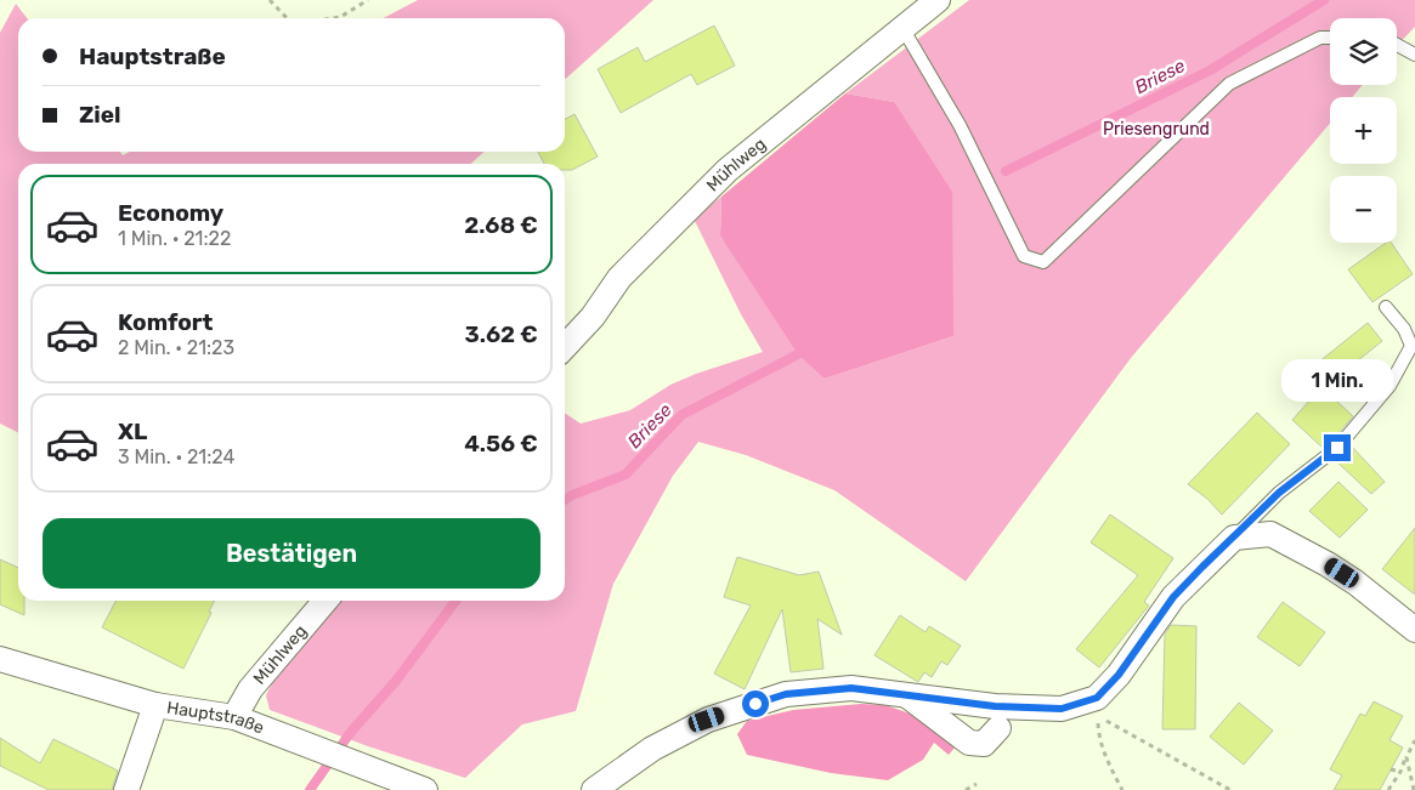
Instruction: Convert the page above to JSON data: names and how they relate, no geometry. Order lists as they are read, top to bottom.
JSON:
{
  "streets": {
    "street": ["Mühlweg", "Hauptstraße"]
  },
  "crossings": [
    ["Mühlweg", "Hauptstraße"]
  ],
  "water": ["Briese"],
  "parks": ["Priesengrund"],
  "page": {
    "map_buttons": ["+", "−"],
    "banner": ["Hauptstraße", "Ziel"],
    "list": [
      {
        "name": "Economy",
        "note": "1 Min. · 21:22",
        "value": "2.68 €"
      },
      {
        "name": "Komfort",
        "note": "2 Min. · 21:23",
        "value": "3.62 €"
      },
      {
        "name": "XL",
        "note": "3 Min. · 21:24",
        "value": "4.56 €"
      }
    ],
    "bubble": "1 Min.",
    "buttons": "Bestätigen"
  }
}
